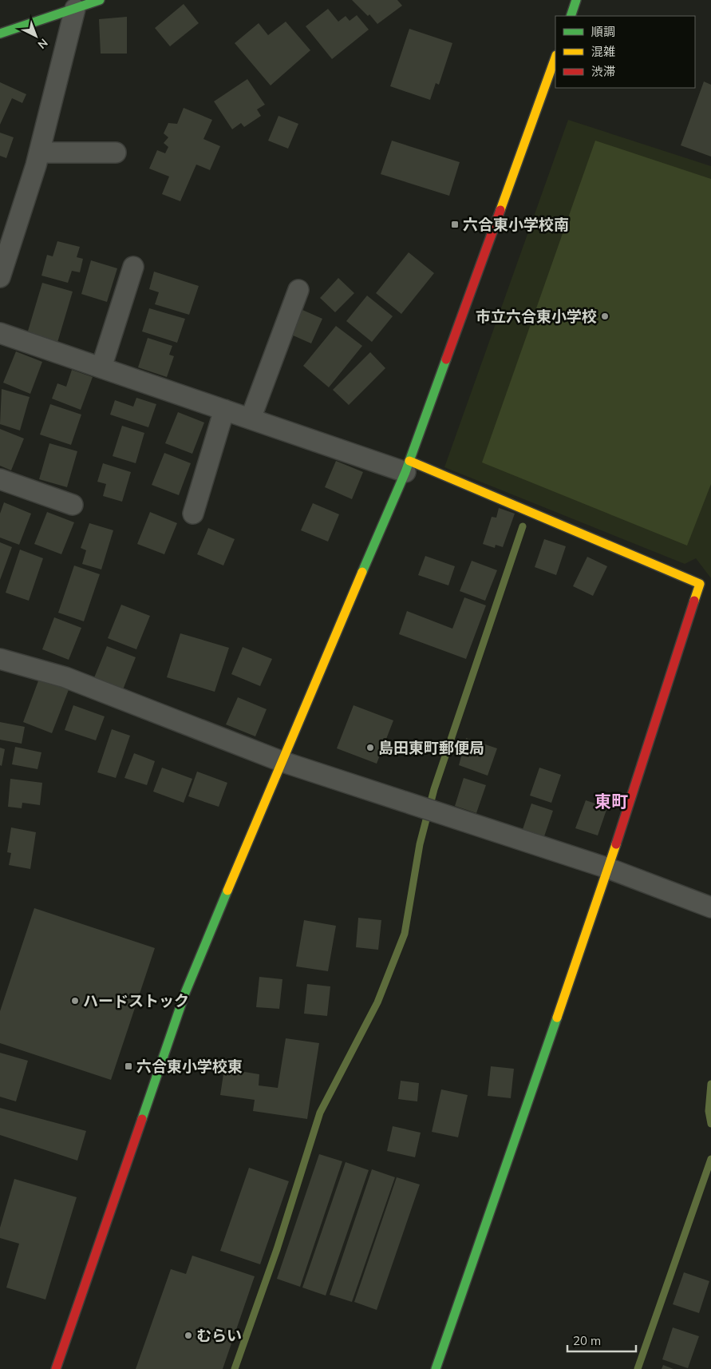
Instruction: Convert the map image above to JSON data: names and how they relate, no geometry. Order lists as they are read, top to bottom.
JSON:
{
  "districts": ["東町"],
  "places": {
    "transit": ["六合東小学校南", "六合東小学校東"],
    "other": [
      "市立六合東小学校",
      "島田東町郵便局",
      "ハードストック",
      "むらい"
    ]
  },
  "legend": ["順調", "混雑", "渋滞"],
  "scale_bar": "20 m",
  "north": "bottom right"
}
